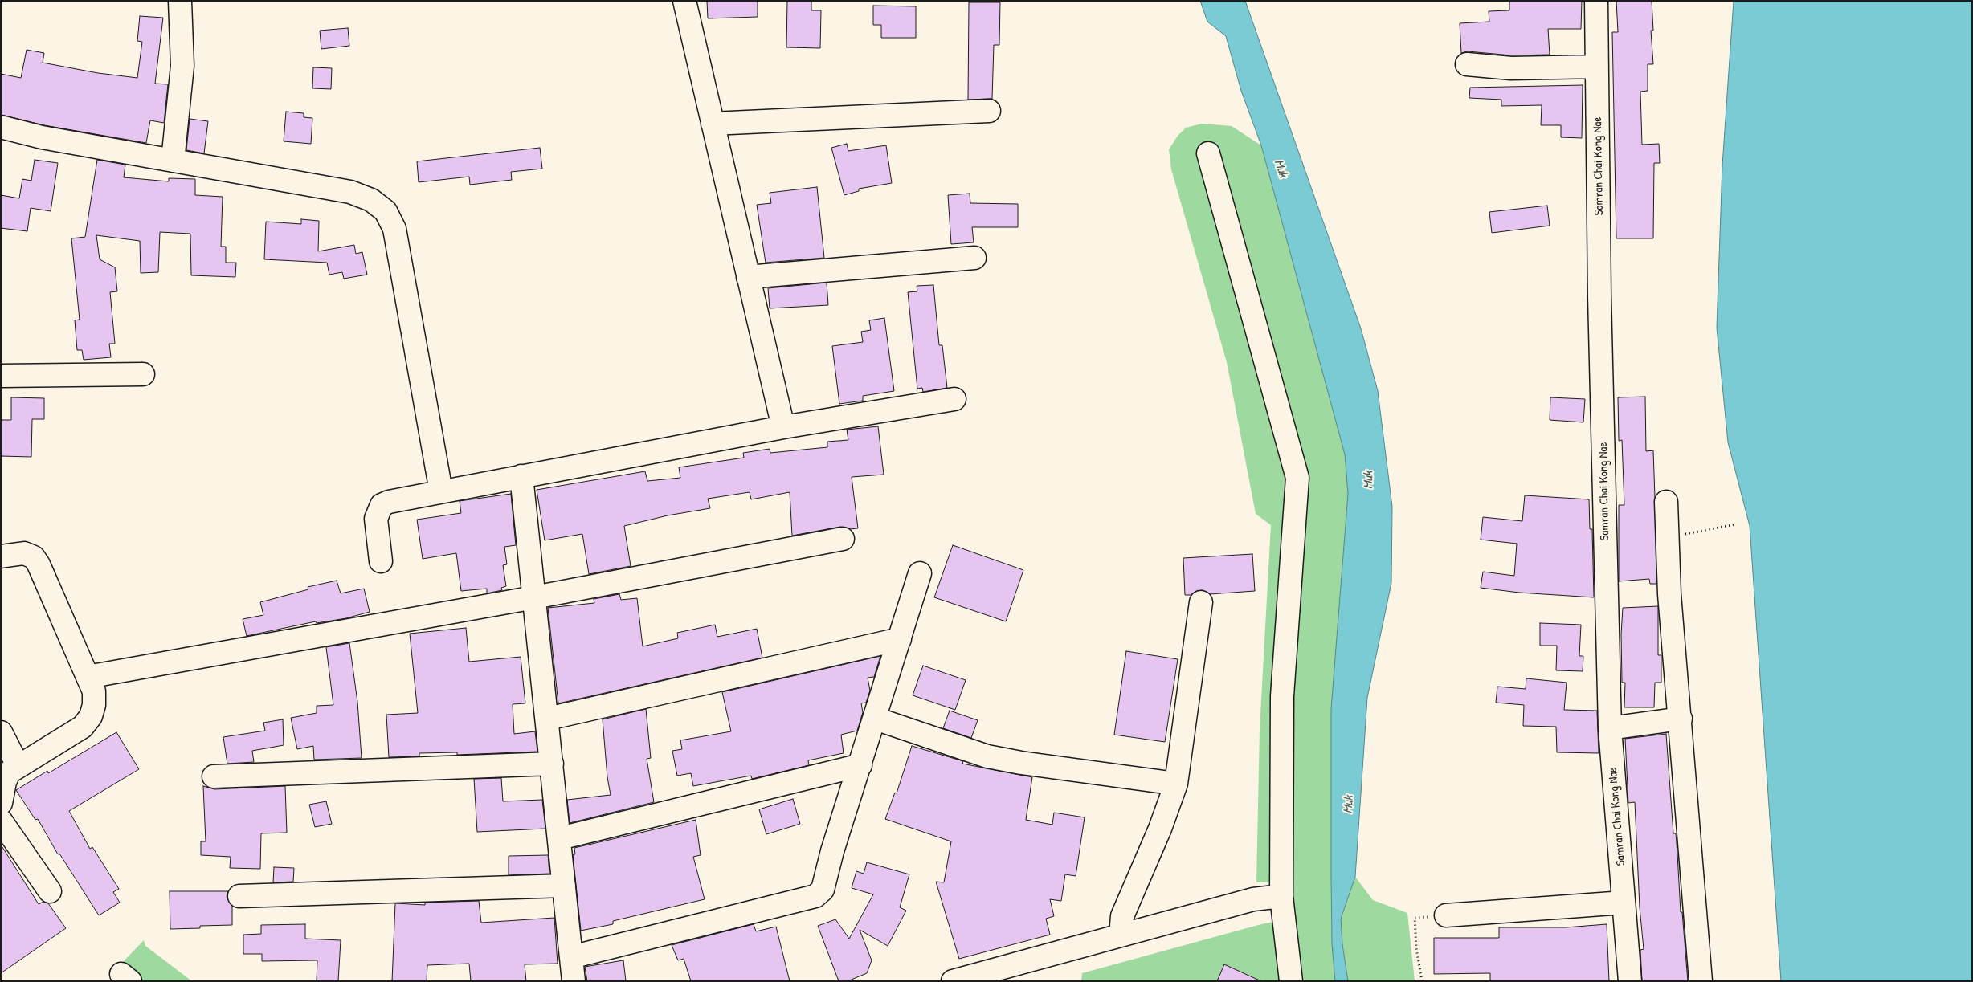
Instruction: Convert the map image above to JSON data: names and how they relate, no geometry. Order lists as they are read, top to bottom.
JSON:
{
  "streets": {
    "street": ["Samran Chai Kong Nae"]
  },
  "water": ["Muk"]
}
